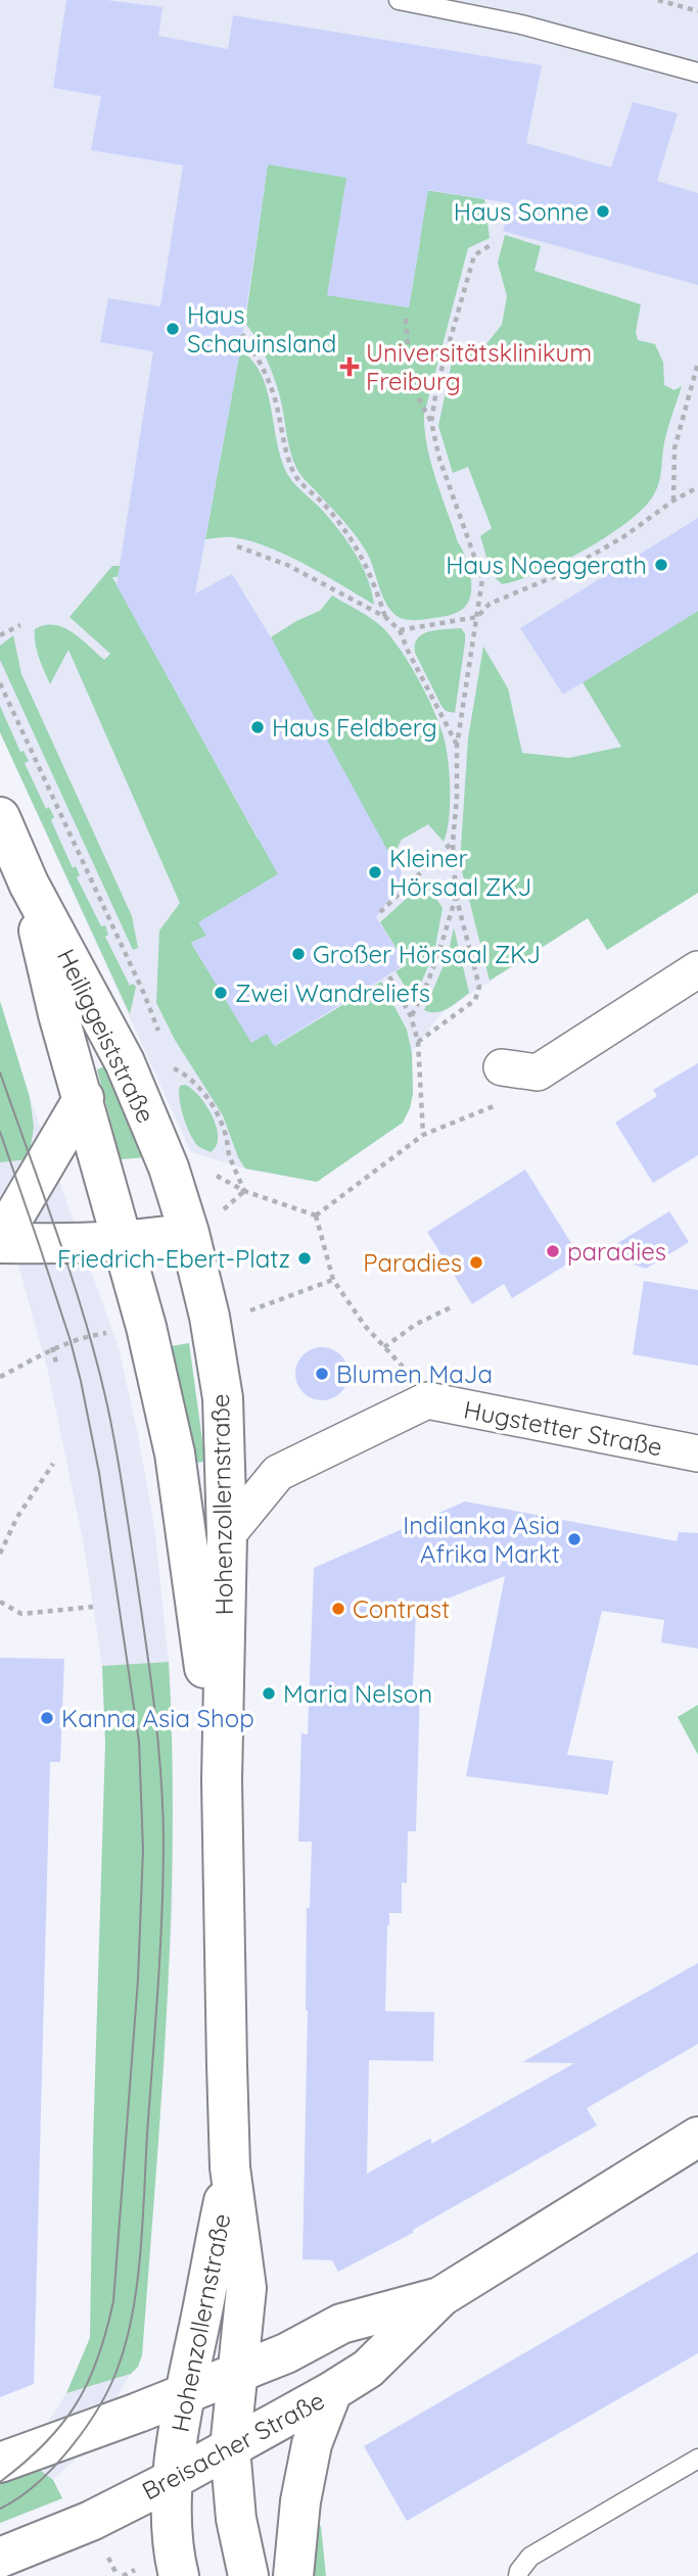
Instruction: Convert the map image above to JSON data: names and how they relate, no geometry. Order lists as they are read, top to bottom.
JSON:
{
  "streets": {
    "main road": ["Heiliggeiststraße", "Hohenzollernstraße", "Breisacher Straße"],
    "street": ["Hugstetter Straße"]
  },
  "crossings": [
    ["Heiliggeiststraße", "Hohenzollernstraße"],
    ["Hohenzollernstraße", "Breisacher Straße"]
  ],
  "places": {
    "other": [
      "Haus Sonne",
      "Haus Schauinsland",
      "Haus Noeggerath",
      "Haus Feldberg",
      "Kleiner Hörsaal ZKJ",
      "Großer Hörsaal ZKJ",
      "Zwei Wandreliefs",
      "paradies",
      "Friedrich-Ebert-Platz",
      "Paradies",
      "Blumen MaJa",
      "Indilanka Asia Afrika Markt",
      "Contrast",
      "Maria Nelson",
      "Kanna Asia Shop"
    ],
    "health": ["Universitätsklinikum Freiburg"]
  }
}
